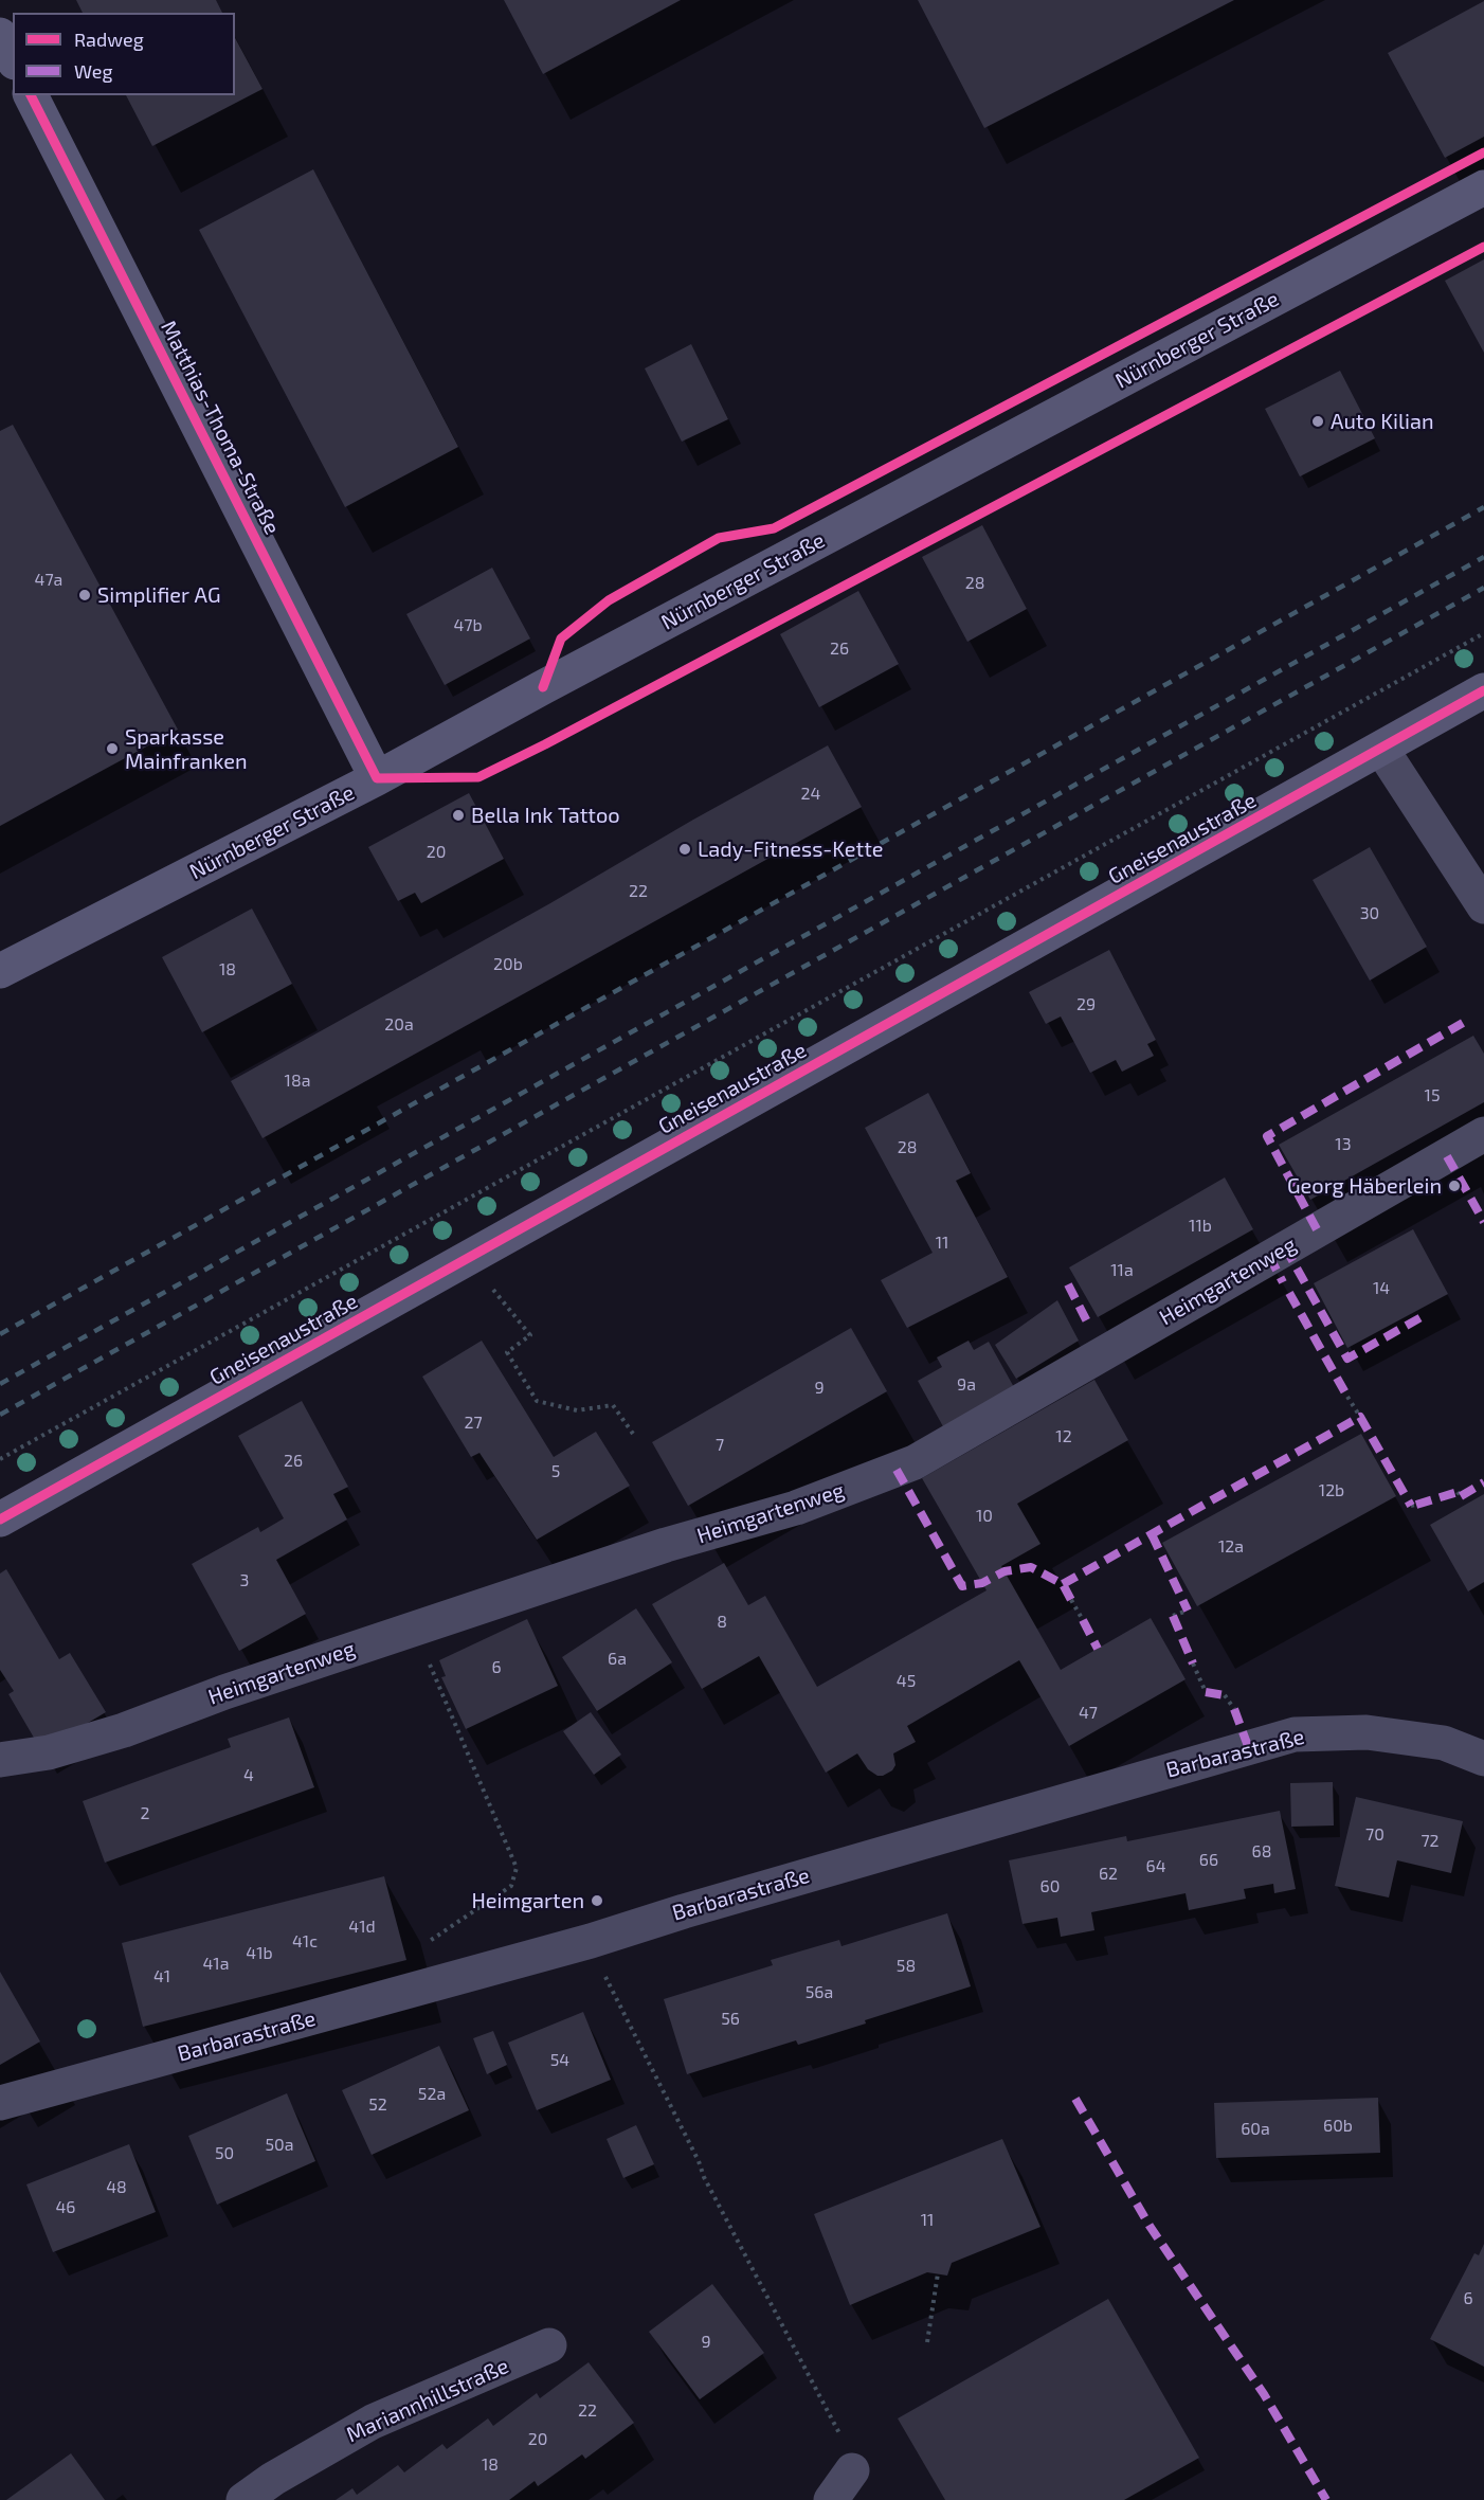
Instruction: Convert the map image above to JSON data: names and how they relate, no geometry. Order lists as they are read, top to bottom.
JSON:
{
  "streets": {
    "street": [
      "Nürnberger Straße",
      "Matthias-Thoma-Straße",
      "Gneisenaustraße",
      "Heimgartenweg",
      "Barbarastraße",
      "Mariannhillstraße"
    ]
  },
  "crossings": [
    ["Nürnberger Straße", "Matthias-Thoma-Straße"]
  ],
  "places": [
    "Auto Kilian",
    "Simplifier AG",
    "Sparkasse Mainfranken",
    "Bella Ink Tattoo",
    "Lady-Fitness-Kette",
    "Georg Häberlein",
    "Heimgarten"
  ],
  "house_numbers": [
    "47a",
    "28",
    "47b",
    "26",
    "24",
    "20",
    "22",
    "30",
    "20b",
    "18",
    "29",
    "20a",
    "18a",
    "15",
    "13",
    "28",
    "11b",
    "11",
    "11a",
    "14",
    "9a",
    "9",
    "27",
    "12",
    "7",
    "26",
    "5",
    "12b",
    "10",
    "12a",
    "3",
    "8",
    "6a",
    "6",
    "45",
    "47",
    "4",
    "2",
    "70",
    "72",
    "68",
    "66",
    "64",
    "62",
    "60",
    "41d",
    "41c",
    "41b",
    "41a",
    "58",
    "41",
    "56a",
    "56",
    "54",
    "52a",
    "52",
    "60b",
    "60a",
    "50a",
    "50",
    "48",
    "46",
    "11",
    "6",
    "9",
    "22",
    "20",
    "18"
  ],
  "legend": ["Radweg", "Weg"]
}
